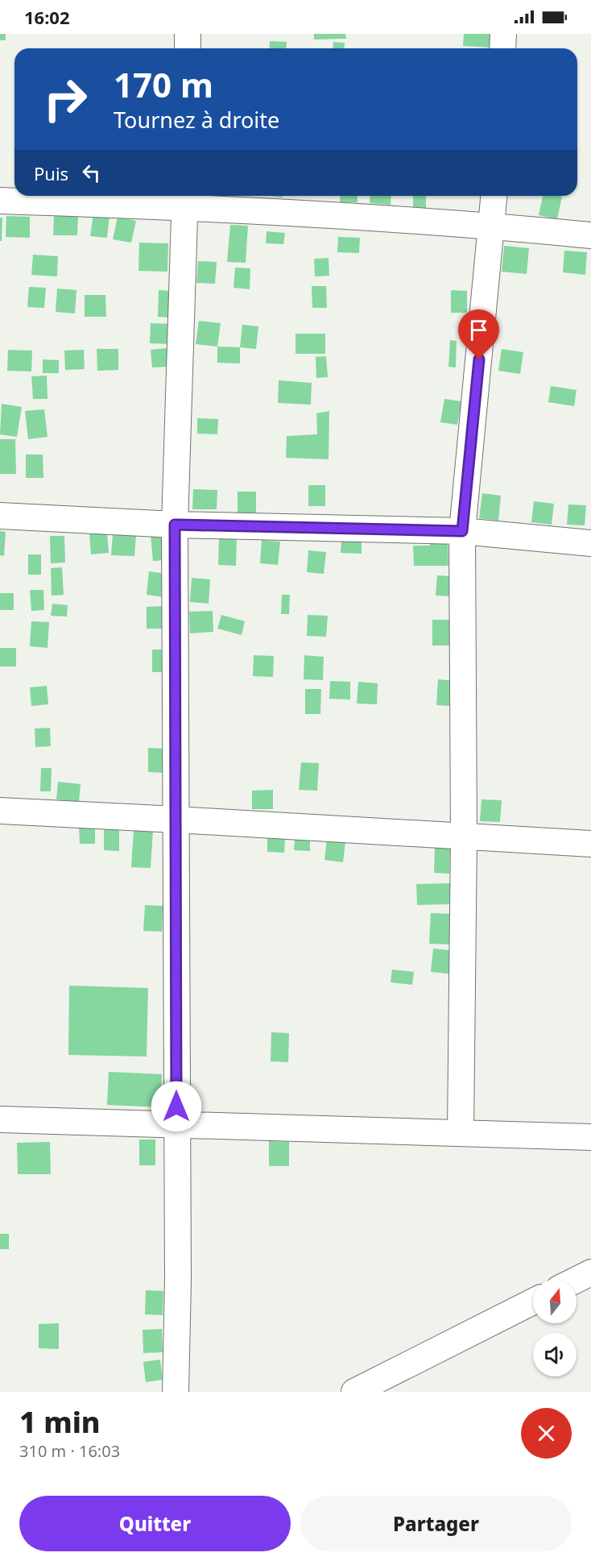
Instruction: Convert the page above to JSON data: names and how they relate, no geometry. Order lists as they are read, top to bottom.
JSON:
{
  "north": "top",
  "page": {
    "status": "16:02",
    "turn": ["170 m", "Tournez à droite"],
    "then": "Puis",
    "heading": ["1 min", "310 m · 16:03"],
    "buttons": ["Quitter", "Partager"]
  }
}
